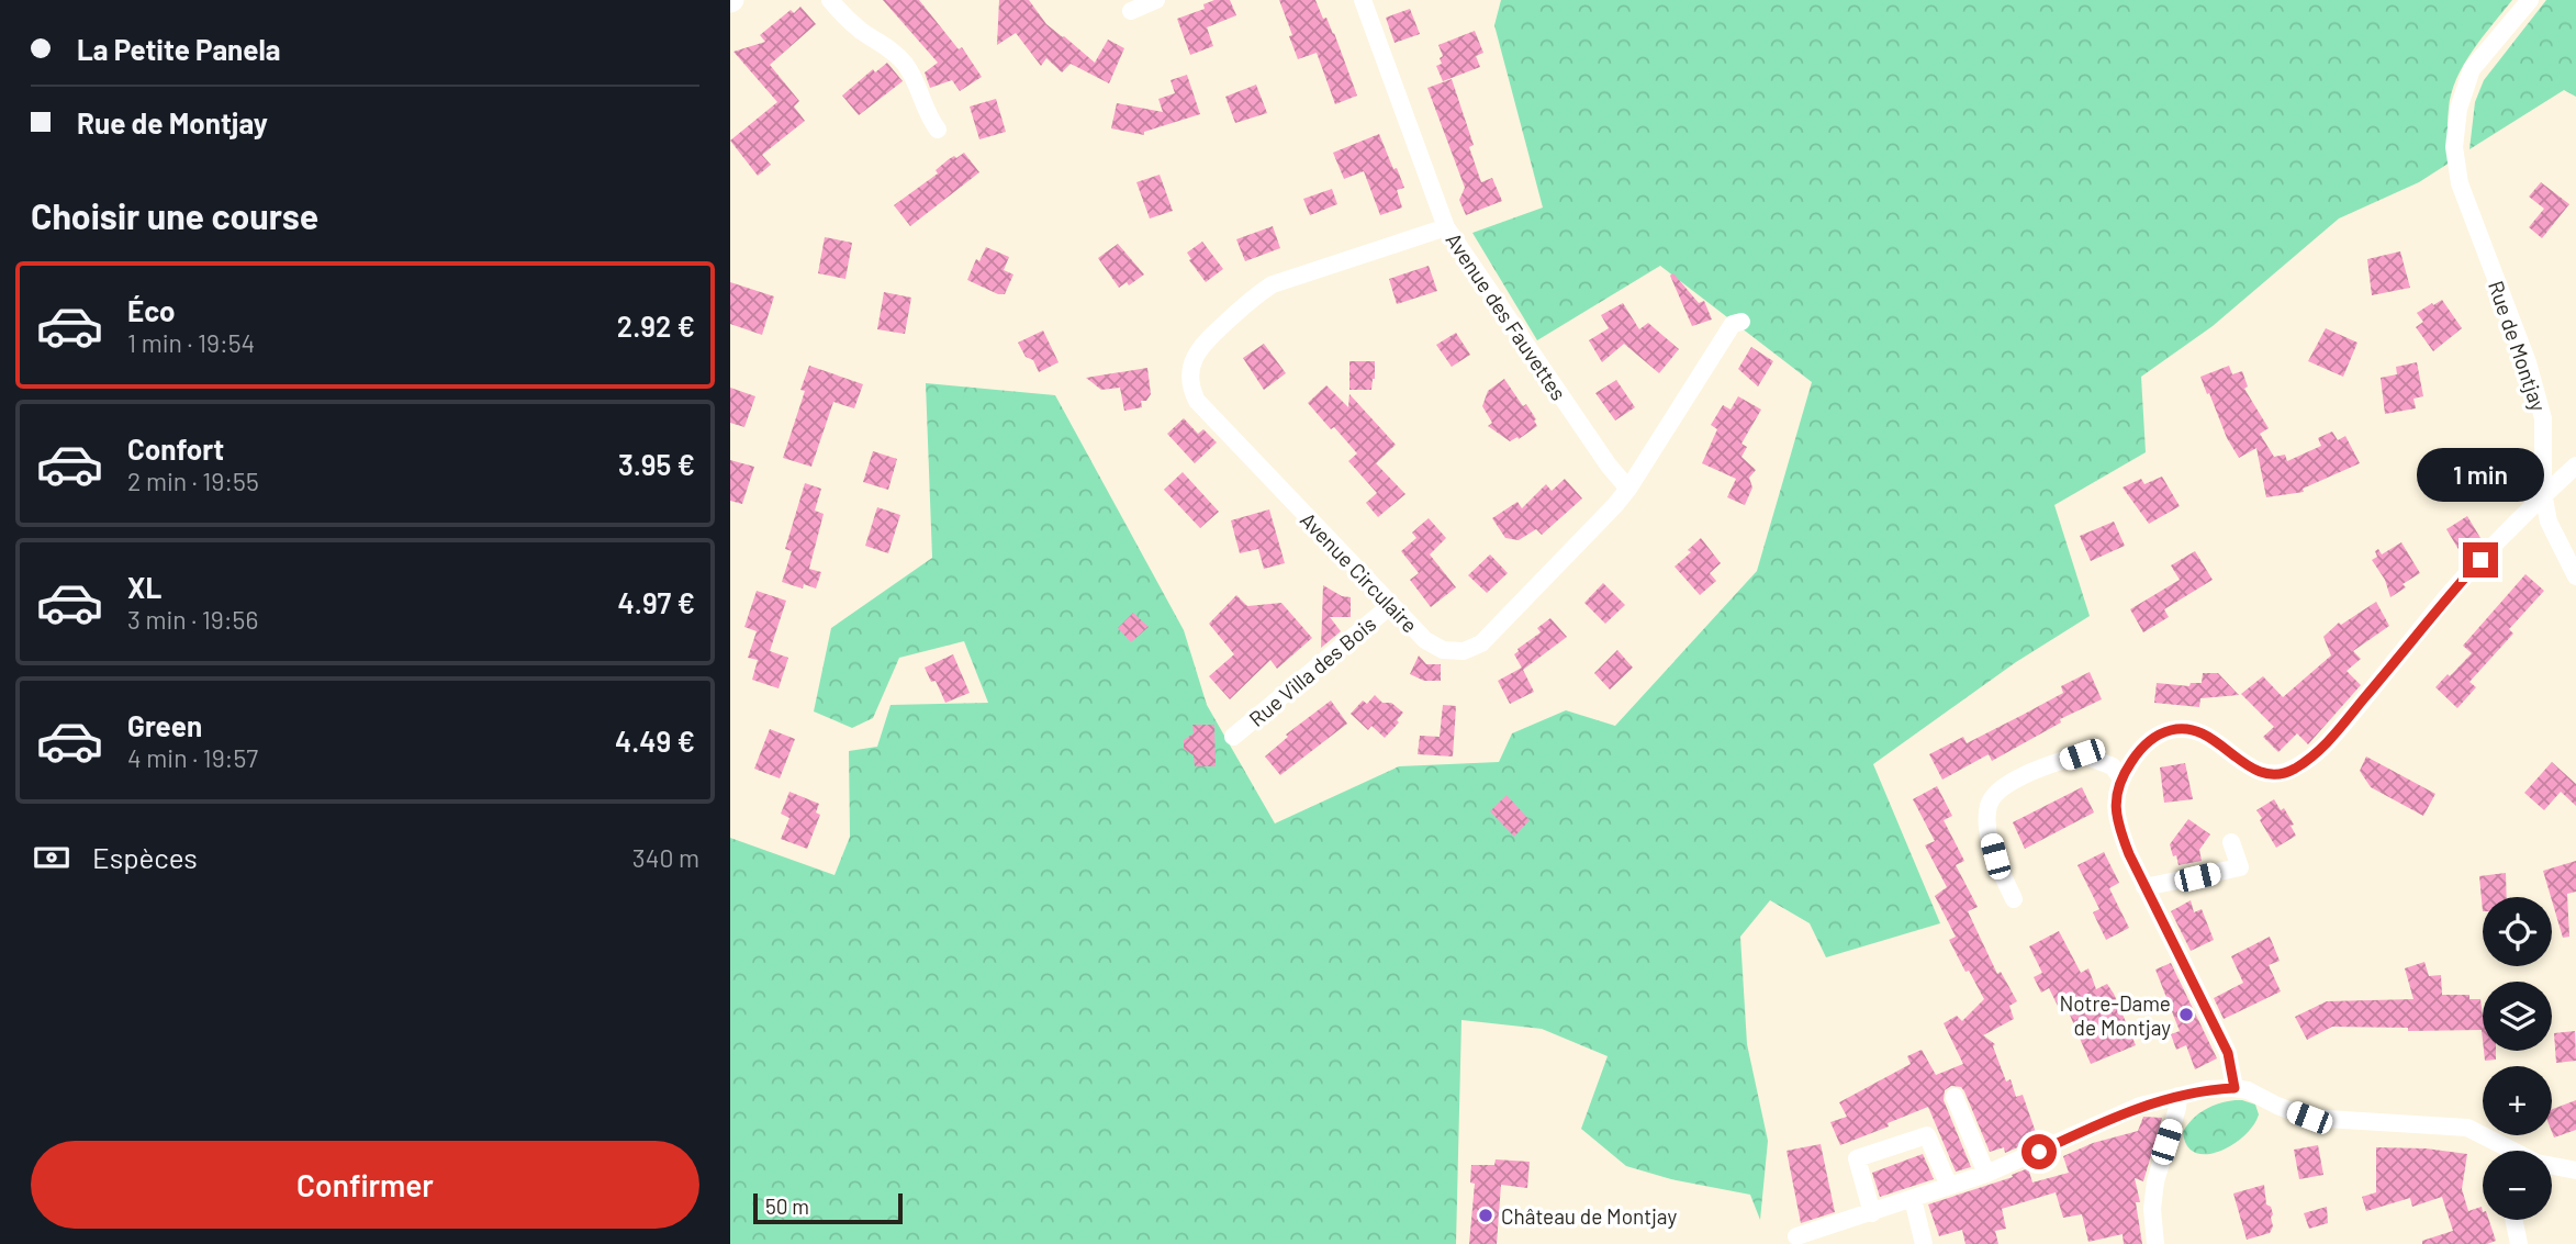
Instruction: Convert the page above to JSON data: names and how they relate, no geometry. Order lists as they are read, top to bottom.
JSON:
{
  "streets": {
    "street": [
      "Avenue des Fauvettes",
      "Rue de Montjay",
      "Avenue Circulaire",
      "Rue Villa des Bois"
    ]
  },
  "crossings": [
    ["Avenue des Fauvettes", "Avenue Circulaire"],
    ["Avenue Circulaire", "Rue Villa des Bois"]
  ],
  "places": ["Notre-Dame de Montjay", "Château de Montjay"],
  "scale_bar": "50 m",
  "page": {
    "banner": ["La Petite Panela", "Rue de Montjay"],
    "heading": "Choisir une course",
    "list": [
      {
        "name": "Éco",
        "note": "1 min · 19:54",
        "value": "2.92 €"
      },
      {
        "name": "Confort",
        "note": "2 min · 19:55",
        "value": "3.95 €"
      },
      {
        "name": "XL",
        "note": "3 min · 19:56",
        "value": "4.97 €"
      },
      {
        "name": "Green",
        "note": "4 min · 19:57",
        "value": "4.49 €"
      }
    ],
    "bubble": "1 min",
    "pay": ["Espèces", "340 m"],
    "map_buttons": ["+", "−"],
    "buttons": "Confirmer",
    "scale": "50 m"
  }
}
